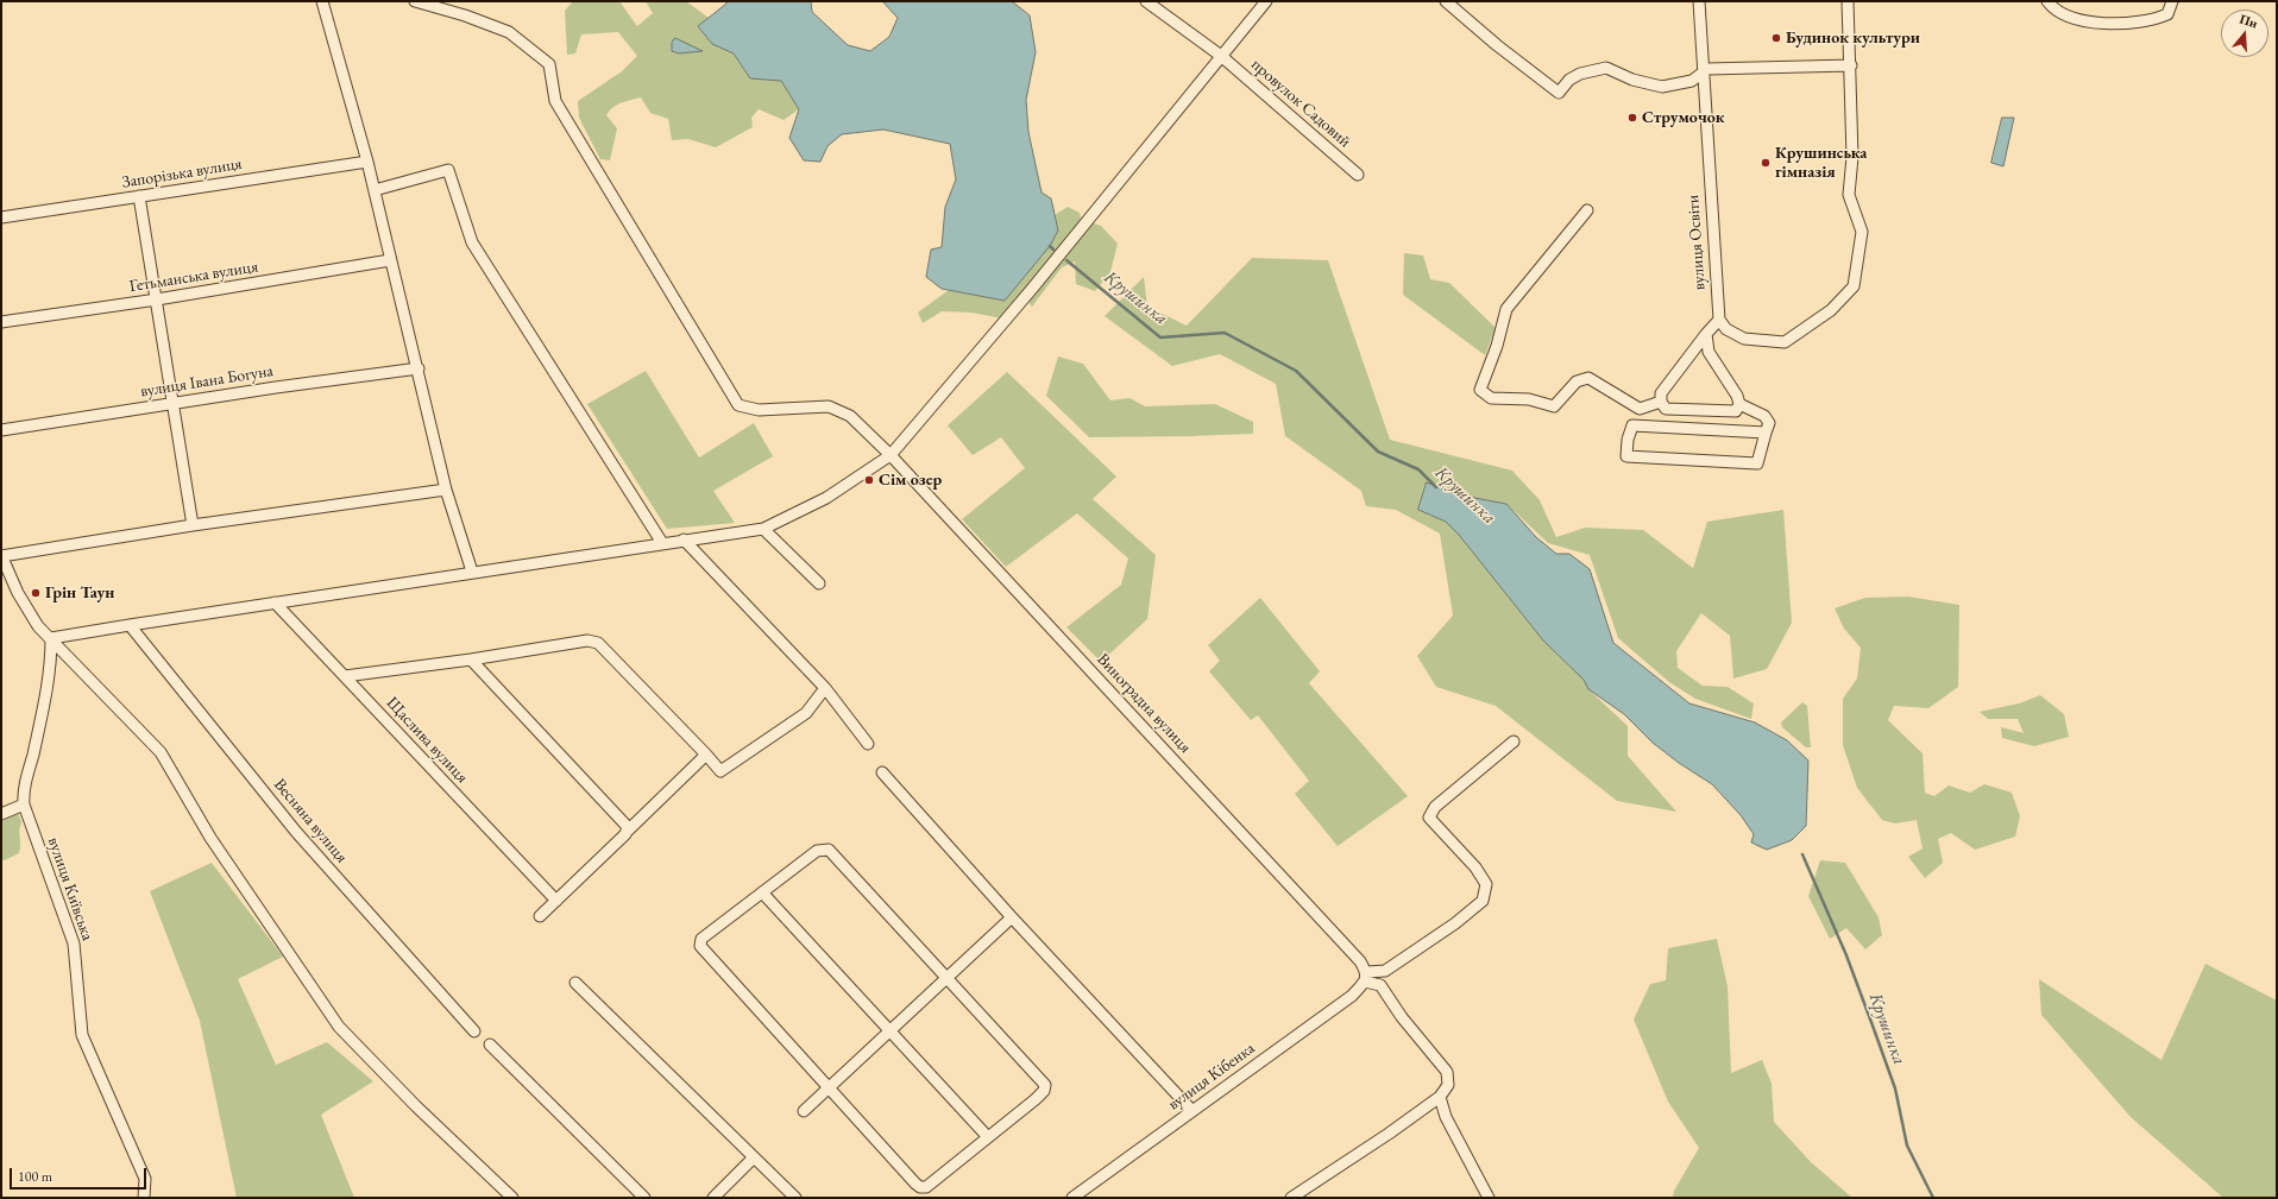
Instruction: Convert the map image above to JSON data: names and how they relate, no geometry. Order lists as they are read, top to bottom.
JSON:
{
  "streets": {
    "street": [
      "провулок Садовий",
      "Запорізька вулиця",
      "вулиця Освіти",
      "Гетьманська вулиця",
      "вулиця Івана Богуна",
      "Виноградна вулиця",
      "Щаслива вулиця",
      "Весняна вулиця",
      "вулиця Київська",
      "вулиця Кібенка"
    ]
  },
  "crossings": [
    ["Виноградна вулиця", "вулиця Кібенка"]
  ],
  "water": ["Крушинка"],
  "places": [
    "Будинок культури",
    "Струмочок",
    "Крушинська гімназія",
    "Сім озер",
    "Грін Таун"
  ],
  "scale_bar": "100 m",
  "north": "top"
}
